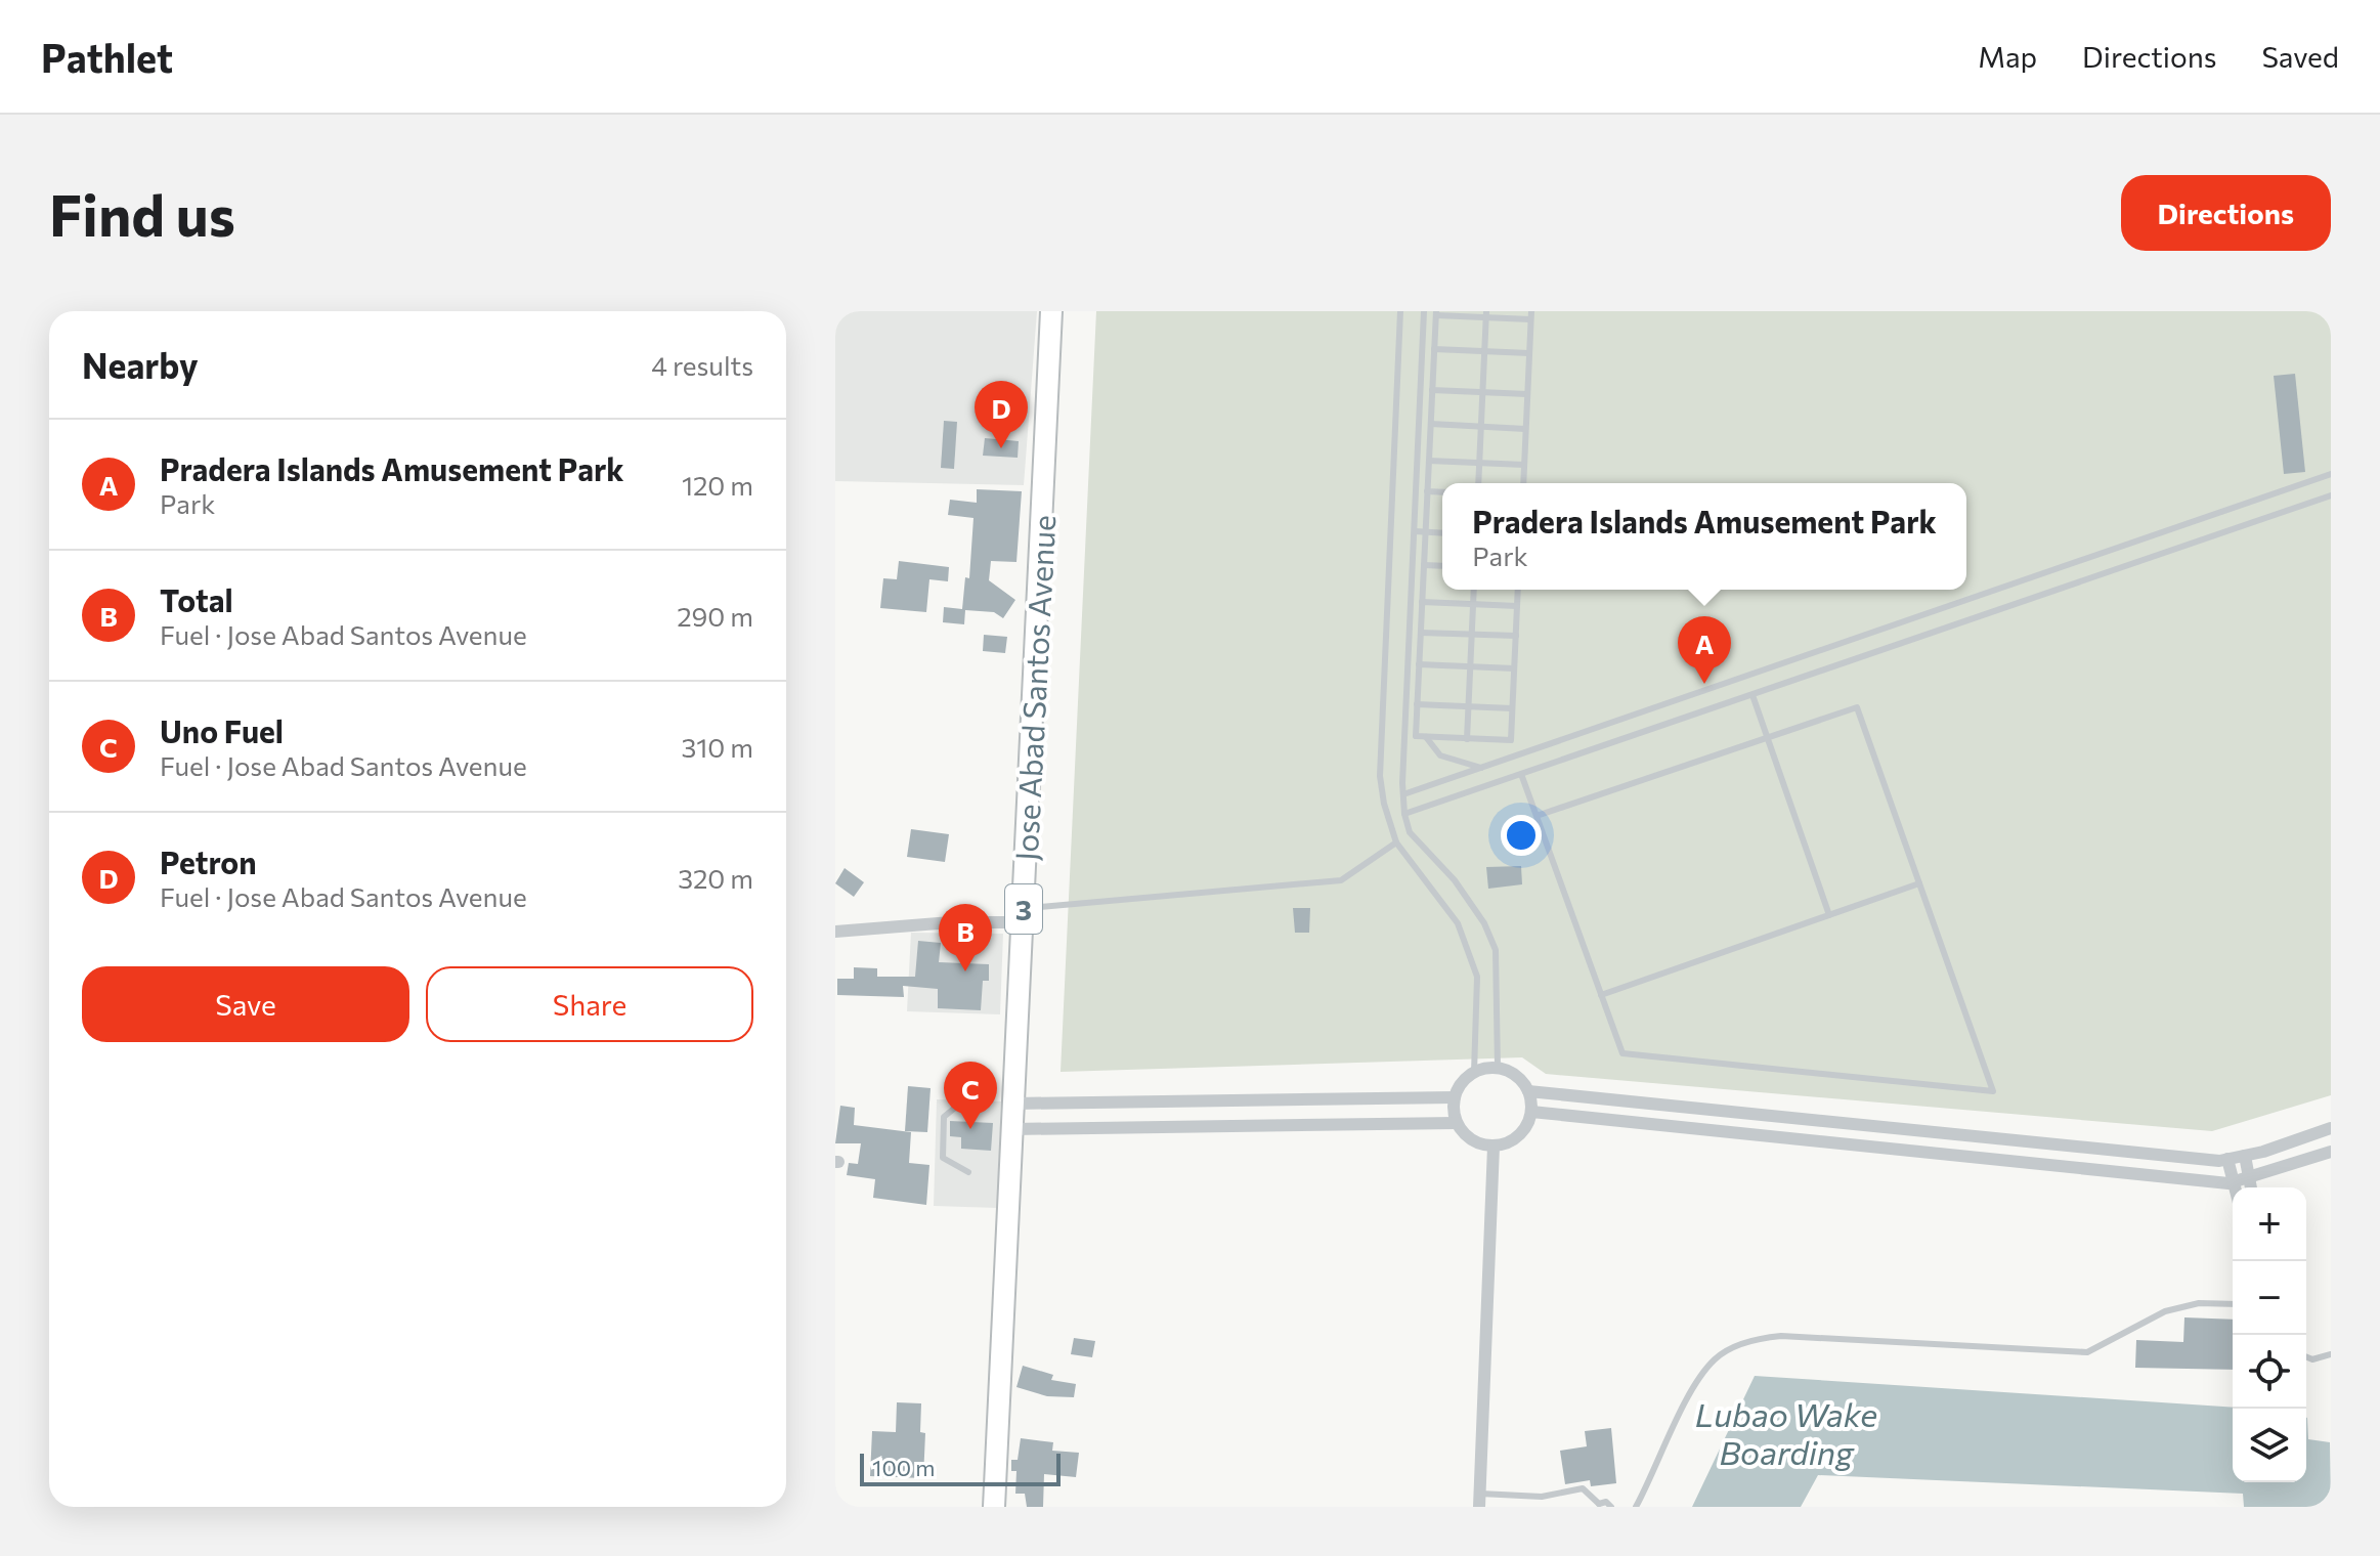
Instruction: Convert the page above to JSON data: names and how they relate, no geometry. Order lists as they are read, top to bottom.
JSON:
{
  "streets": {
    "highway": ["Jose Abad Santos Avenue", "3"]
  },
  "water": ["Lubao Wake Boarding"],
  "scale_bar": "100 m",
  "page": {
    "header": "Pathlet",
    "nav": ["Map", "Directions", "Saved"],
    "buttons": [
      "Directions",
      ["Save", "Share"]
    ],
    "title": "Find us",
    "heading": ["Nearby", "4 results"],
    "pins": [
      "D",
      "A",
      "B",
      "C"
    ],
    "list": [
      {
        "mark": "A",
        "name": "Pradera Islands Amusement Park",
        "note": "Park",
        "value": "120 m"
      },
      {
        "mark": "B",
        "name": "Total",
        "note": "Fuel · Jose Abad Santos Avenue",
        "value": "290 m"
      },
      {
        "mark": "C",
        "name": "Uno Fuel",
        "note": "Fuel · Jose Abad Santos Avenue",
        "value": "310 m"
      },
      {
        "mark": "D",
        "name": "Petron",
        "note": "Fuel · Jose Abad Santos Avenue",
        "value": "320 m"
      }
    ],
    "popup": ["Pradera Islands Amusement Park", "Park"],
    "map_buttons": ["+", "−"],
    "scale": "100 m"
  }
}
